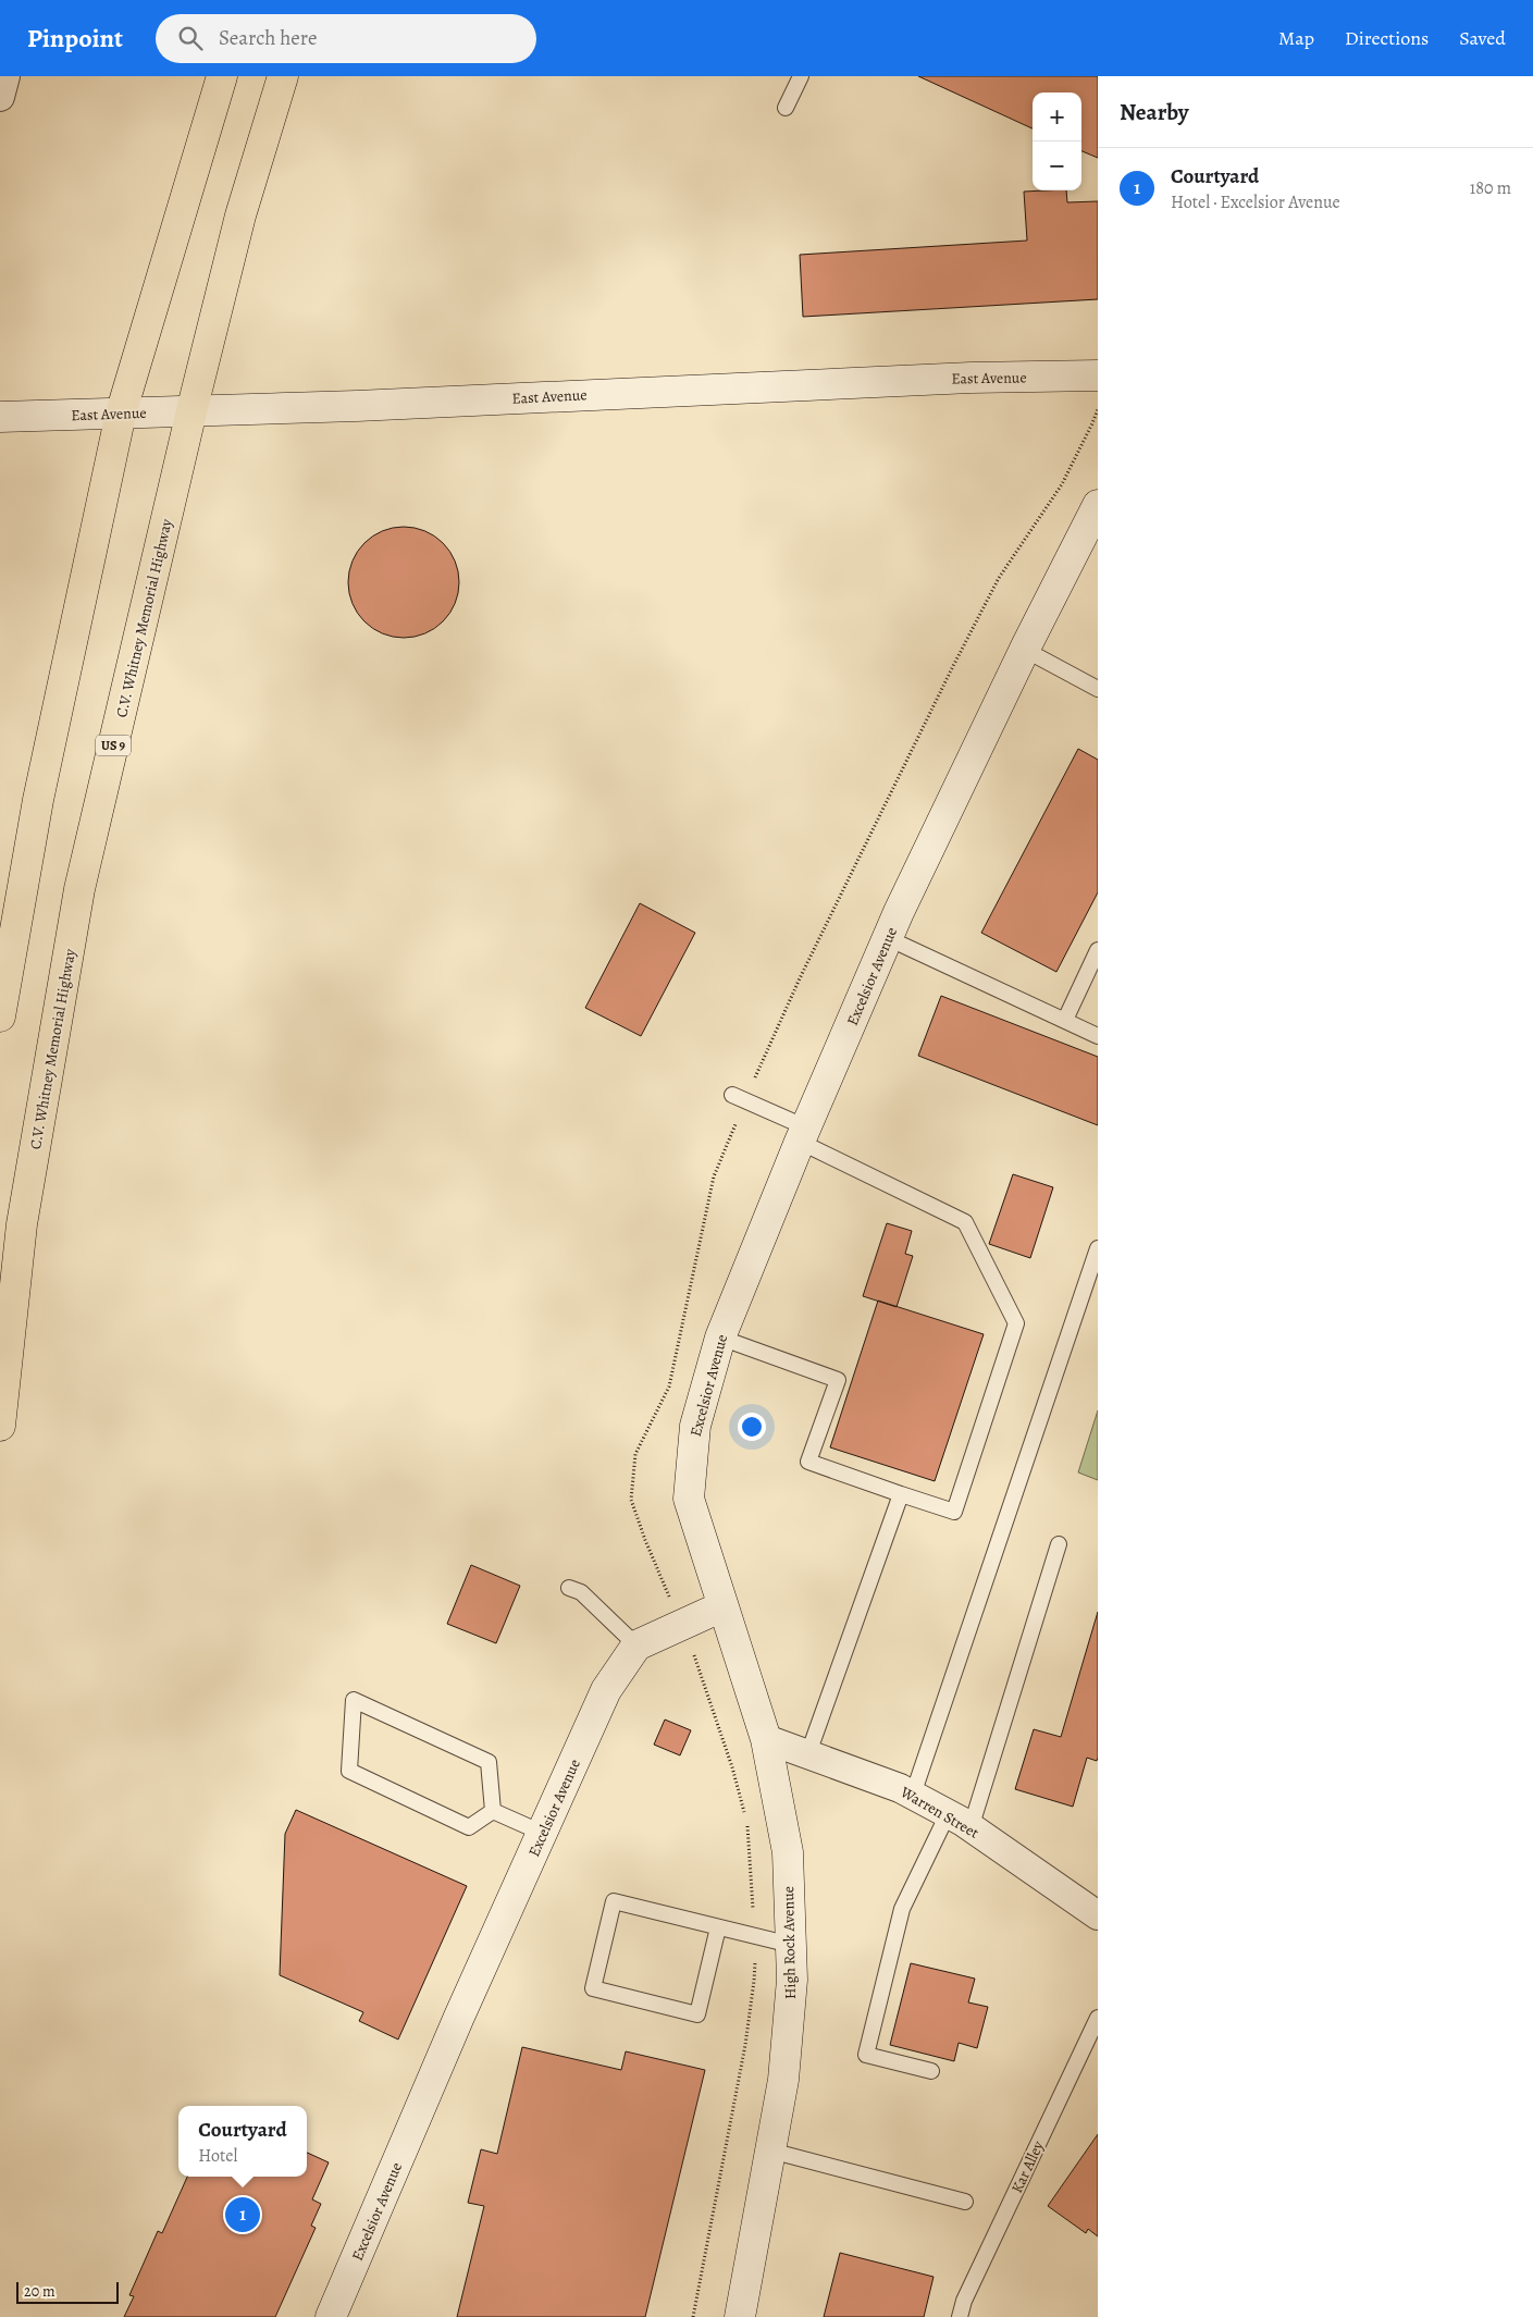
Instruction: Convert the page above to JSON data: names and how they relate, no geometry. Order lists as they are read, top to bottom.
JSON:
{
  "streets": {
    "highway": ["C.V. Whitney Memorial Highway", "US 9"],
    "street": [
      "East Avenue",
      "Excelsior Avenue",
      "Warren Street",
      "High Rock Avenue"
    ],
    "lane": ["Kar Alley"]
  },
  "crossings": [
    ["East Avenue", "C.V. Whitney Memorial Highway"],
    ["Excelsior Avenue", "High Rock Avenue"],
    ["Warren Street", "High Rock Avenue"]
  ],
  "scale_bar": "20 m",
  "page": {
    "header": "Pinpoint",
    "search": "Search here",
    "nav": ["Map", "Directions", "Saved"],
    "heading": "Nearby",
    "map_buttons": ["+", "−"],
    "list": [
      {
        "mark": "1",
        "name": "Courtyard",
        "note": "Hotel · Excelsior Avenue",
        "value": "180 m"
      }
    ],
    "popup": ["Courtyard", "Hotel"],
    "pins": "1",
    "scale": "20 m"
  }
}
